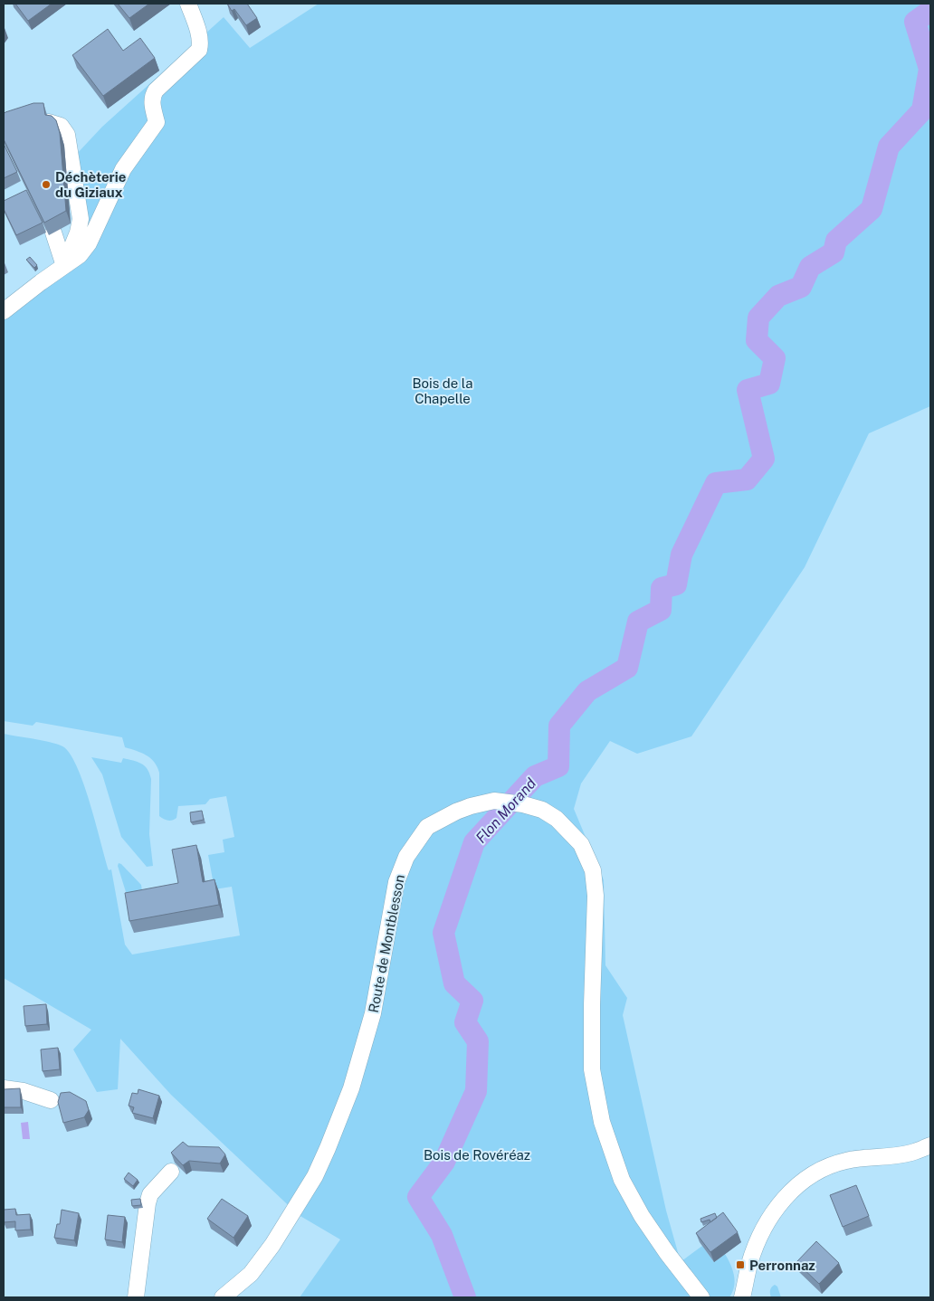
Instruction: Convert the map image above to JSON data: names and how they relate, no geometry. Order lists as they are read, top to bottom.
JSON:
{
  "streets": {
    "street": ["Route de Montblesson"]
  },
  "water": ["Flon Morand"],
  "parks": ["Bois de la Chapelle", "Bois de Rovéréaz"],
  "places": {
    "other": ["Déchèterie du Giziaux"],
    "transit": ["Perronnaz"]
  }
}
